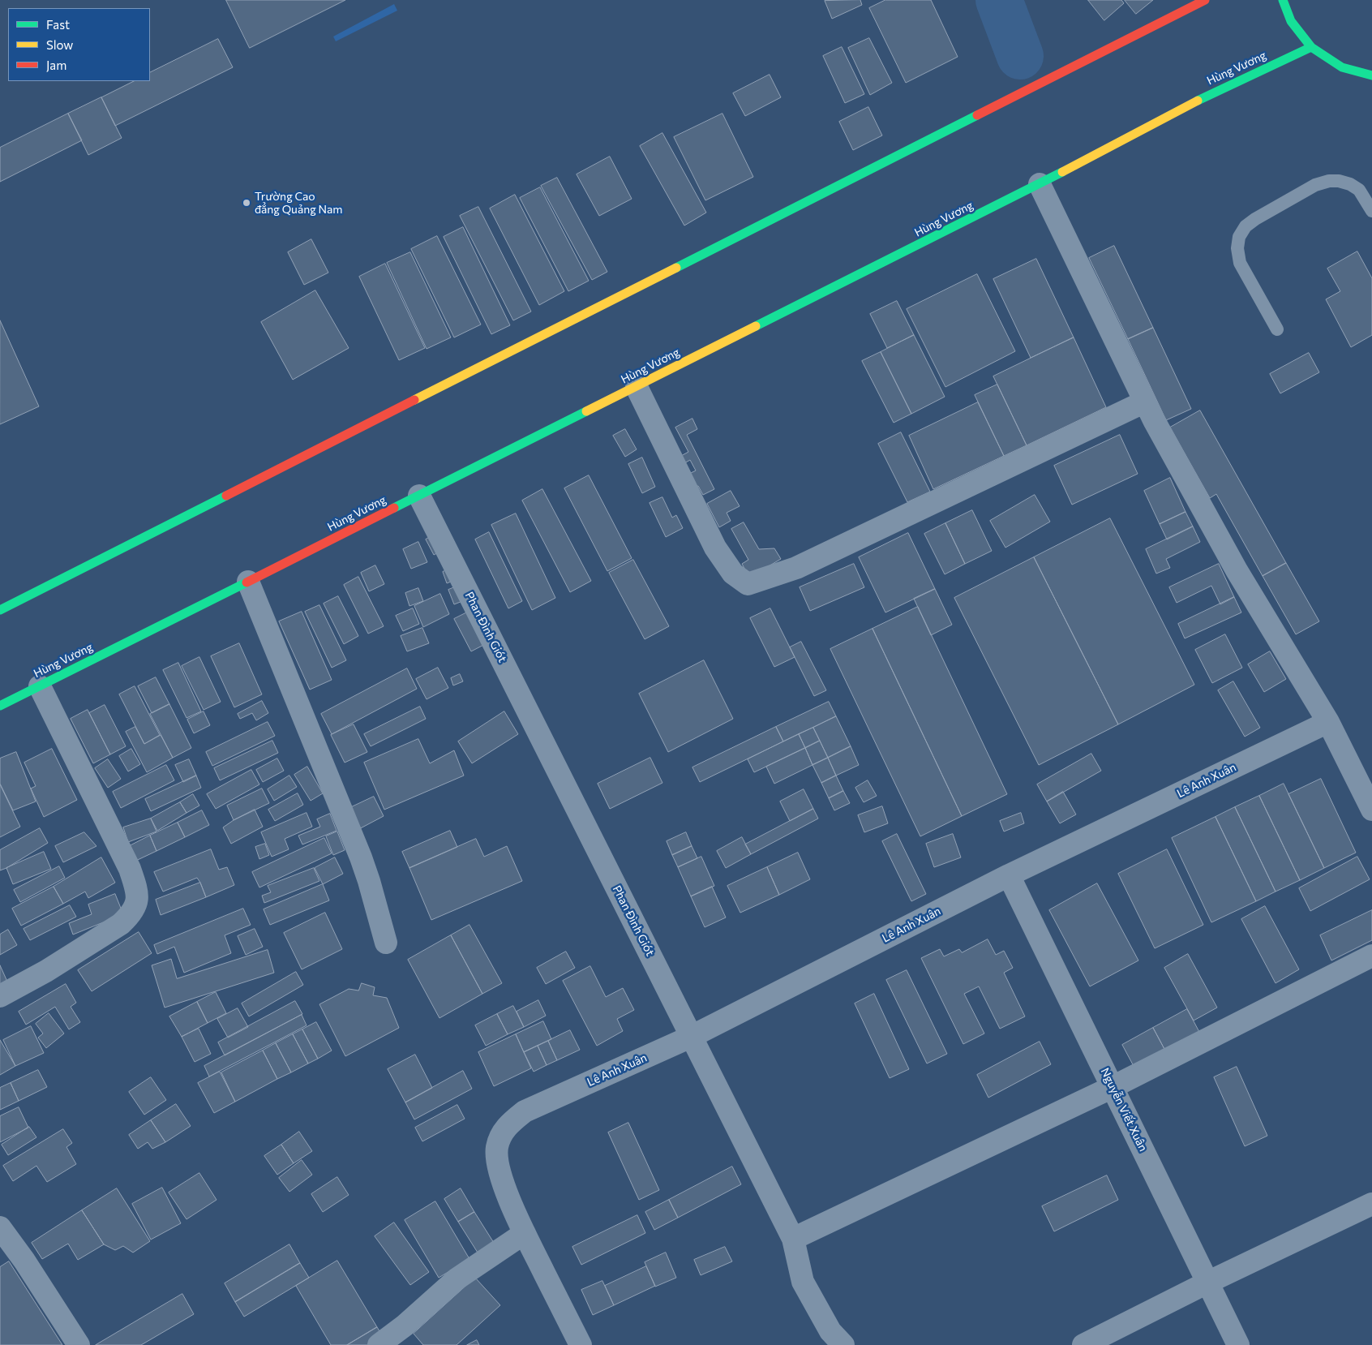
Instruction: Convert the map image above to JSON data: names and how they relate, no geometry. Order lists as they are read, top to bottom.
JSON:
{
  "streets": {
    "main road": ["Hùng Vương"],
    "street": ["Phan Đình Giót", "Lê Anh Xuân", "Nguyễn Viết Xuân"]
  },
  "crossings": [
    ["Hùng Vương", "Phan Đình Giót"],
    ["Phan Đình Giót", "Lê Anh Xuân"],
    ["Lê Anh Xuân", "Nguyễn Viết Xuân"]
  ],
  "places": ["Trường Cao đẳng Quảng Nam"],
  "legend": ["Fast", "Slow", "Jam"]
}
